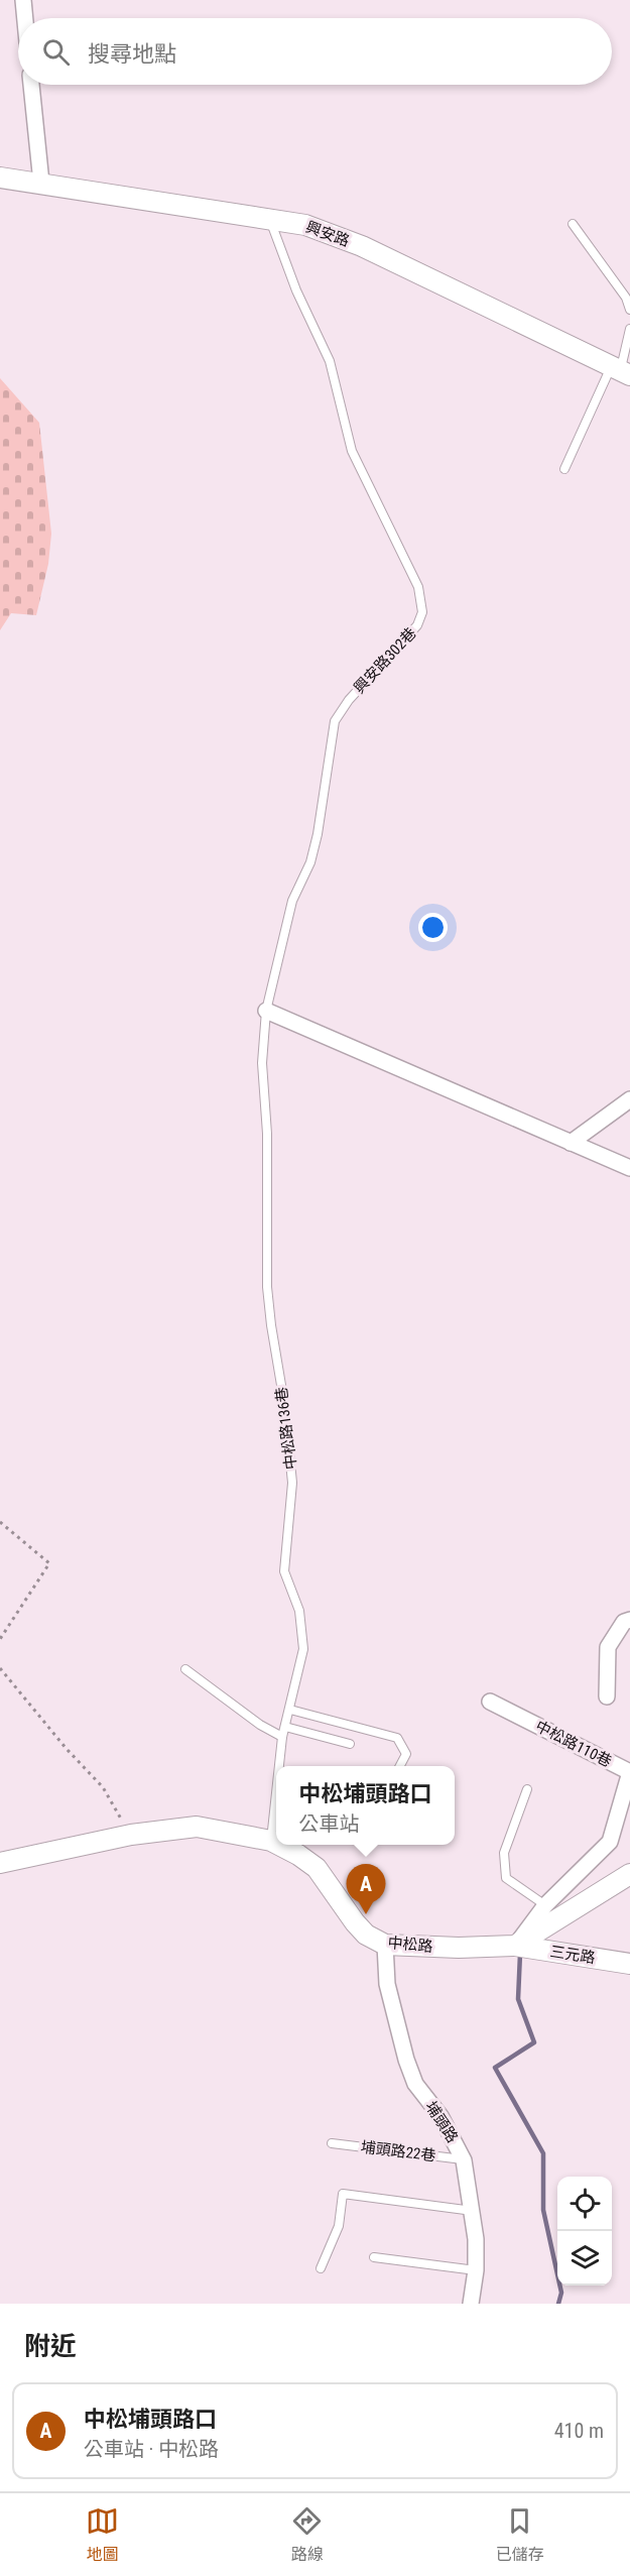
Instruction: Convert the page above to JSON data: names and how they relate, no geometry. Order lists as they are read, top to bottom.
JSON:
{
  "streets": {
    "street": [
      "興安路",
      "中松路110巷",
      "中松路",
      "三元路",
      "埔頭路"
    ],
    "lane": ["興安路302巷", "中松路136巷", "埔頭路22巷"]
  },
  "crossings": [
    ["興安路", "興安路302巷"],
    ["興安路302巷", "中松路136巷"],
    ["中松路136巷", "中松路"],
    ["中松路110巷", "中松路"],
    ["中松路110巷", "三元路"],
    ["中松路", "三元路"],
    ["中松路", "埔頭路"],
    ["埔頭路", "埔頭路22巷"]
  ],
  "page": {
    "search": "搜尋地點",
    "popup": ["中松埔頭路口", "公車站"],
    "pins": "A",
    "heading": "附近",
    "list": [
      {
        "mark": "A",
        "name": "中松埔頭路口",
        "note": "公車站 · 中松路",
        "value": "410 m"
      }
    ],
    "nav": ["地圖", "路線", "已儲存"]
  }
}
